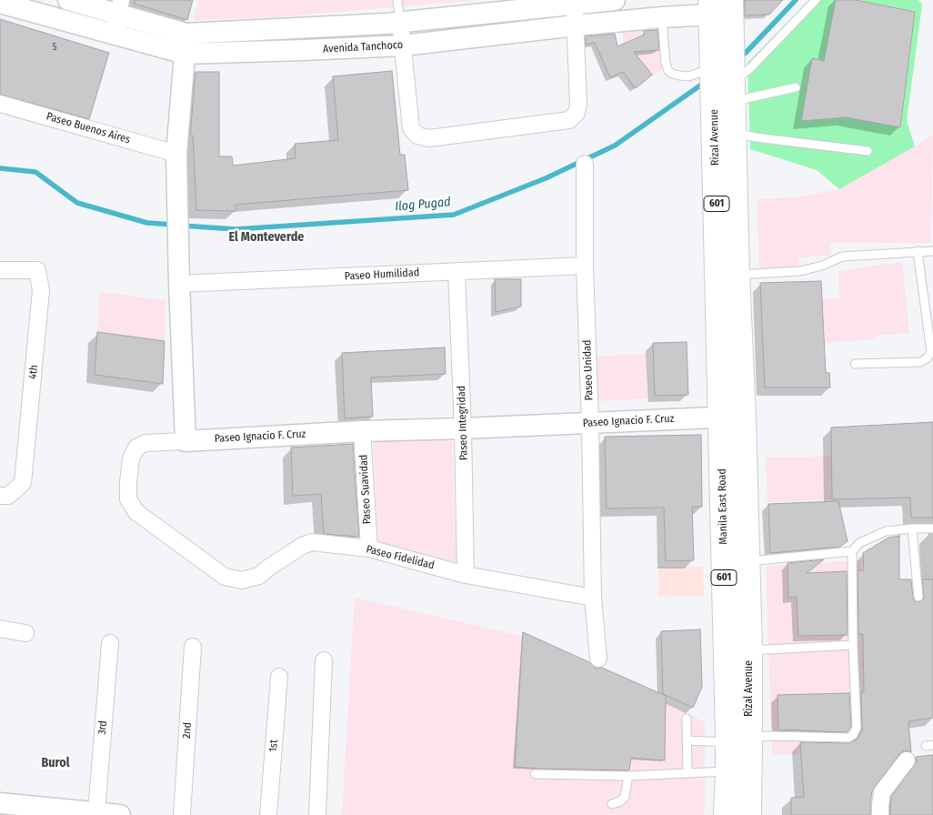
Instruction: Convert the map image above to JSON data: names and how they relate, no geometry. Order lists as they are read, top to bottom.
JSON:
{
  "streets": {
    "main road": ["Rizal Avenue", "601", "Manila East Road"],
    "street": [
      "Avenida Tanchoco",
      "Paseo Buenos Aires",
      "Paseo Humilidad",
      "Paseo Unidad",
      "4th",
      "Paseo Ignacio F. Cruz",
      "Paseo Integridad",
      "Paseo Suavidad",
      "Paseo Fidelidad",
      "3rd",
      "2nd",
      "1st"
    ]
  },
  "crossings": [
    ["Avenida Tanchoco", "Rizal Avenue"],
    ["Rizal Avenue", "Manila East Road"],
    ["Paseo Humilidad", "Paseo Unidad"],
    ["Paseo Humilidad", "Paseo Integridad"],
    ["Paseo Unidad", "Paseo Ignacio F. Cruz"],
    ["Paseo Unidad", "Paseo Fidelidad"],
    ["Paseo Ignacio F. Cruz", "Paseo Integridad"],
    ["Paseo Ignacio F. Cruz", "Paseo Suavidad"],
    ["Paseo Ignacio F. Cruz", "Manila East Road"],
    ["Paseo Ignacio F. Cruz", "Paseo Fidelidad"],
    ["Paseo Integridad", "Paseo Fidelidad"],
    ["Paseo Suavidad", "Paseo Fidelidad"]
  ],
  "districts": ["El Monteverde", "Burol"],
  "water": ["Ilog Pugad"],
  "house_numbers": ["5"]
}
